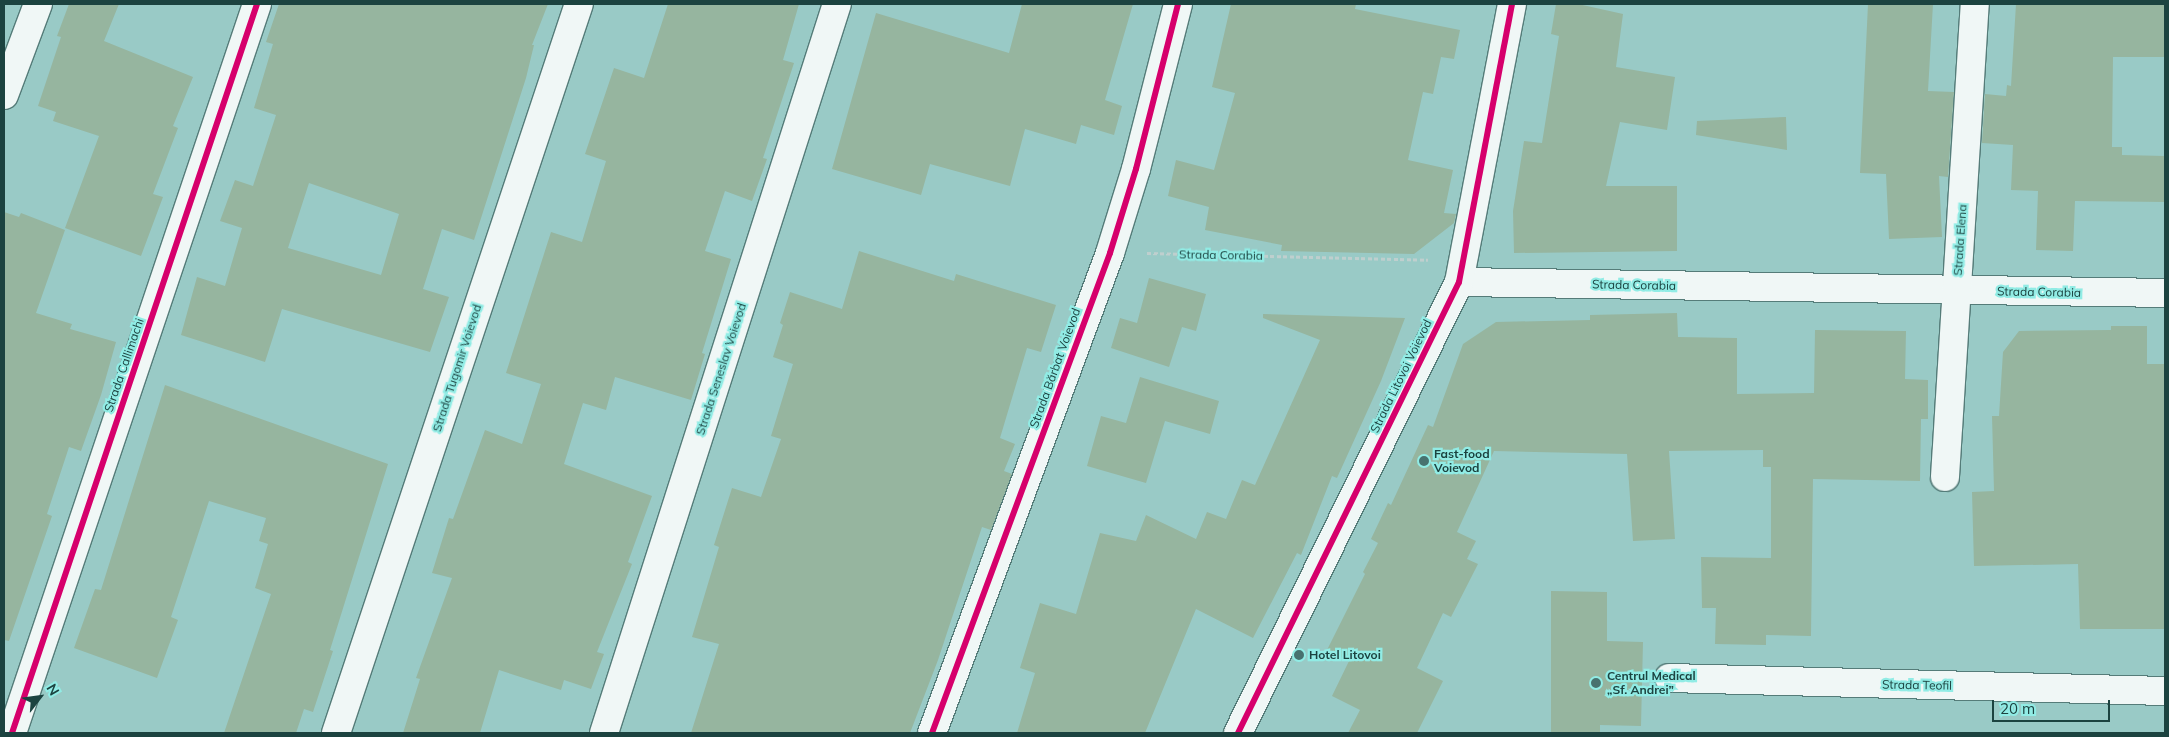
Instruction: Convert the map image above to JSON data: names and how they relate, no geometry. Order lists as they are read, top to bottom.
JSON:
{
  "streets": {
    "street": [
      "Strada Elena",
      "Strada Corabia",
      "Strada Callimachi",
      "Strada Tugomir Voievod",
      "Strada Bărbat Voievod",
      "Strada Seneslav Voievod",
      "Strada Litovoi Voievod",
      "Strada Teofil"
    ]
  },
  "crossings": [
    ["Strada Elena", "Strada Corabia"],
    ["Strada Corabia", "Strada Bărbat Voievod"],
    ["Strada Corabia", "Strada Litovoi Voievod"]
  ],
  "places": ["Fast-food Voievod", "Hotel Litovoi", "Centrul Medical „Sf. Andrei”"],
  "scale_bar": "20 m",
  "north": "top right"
}
